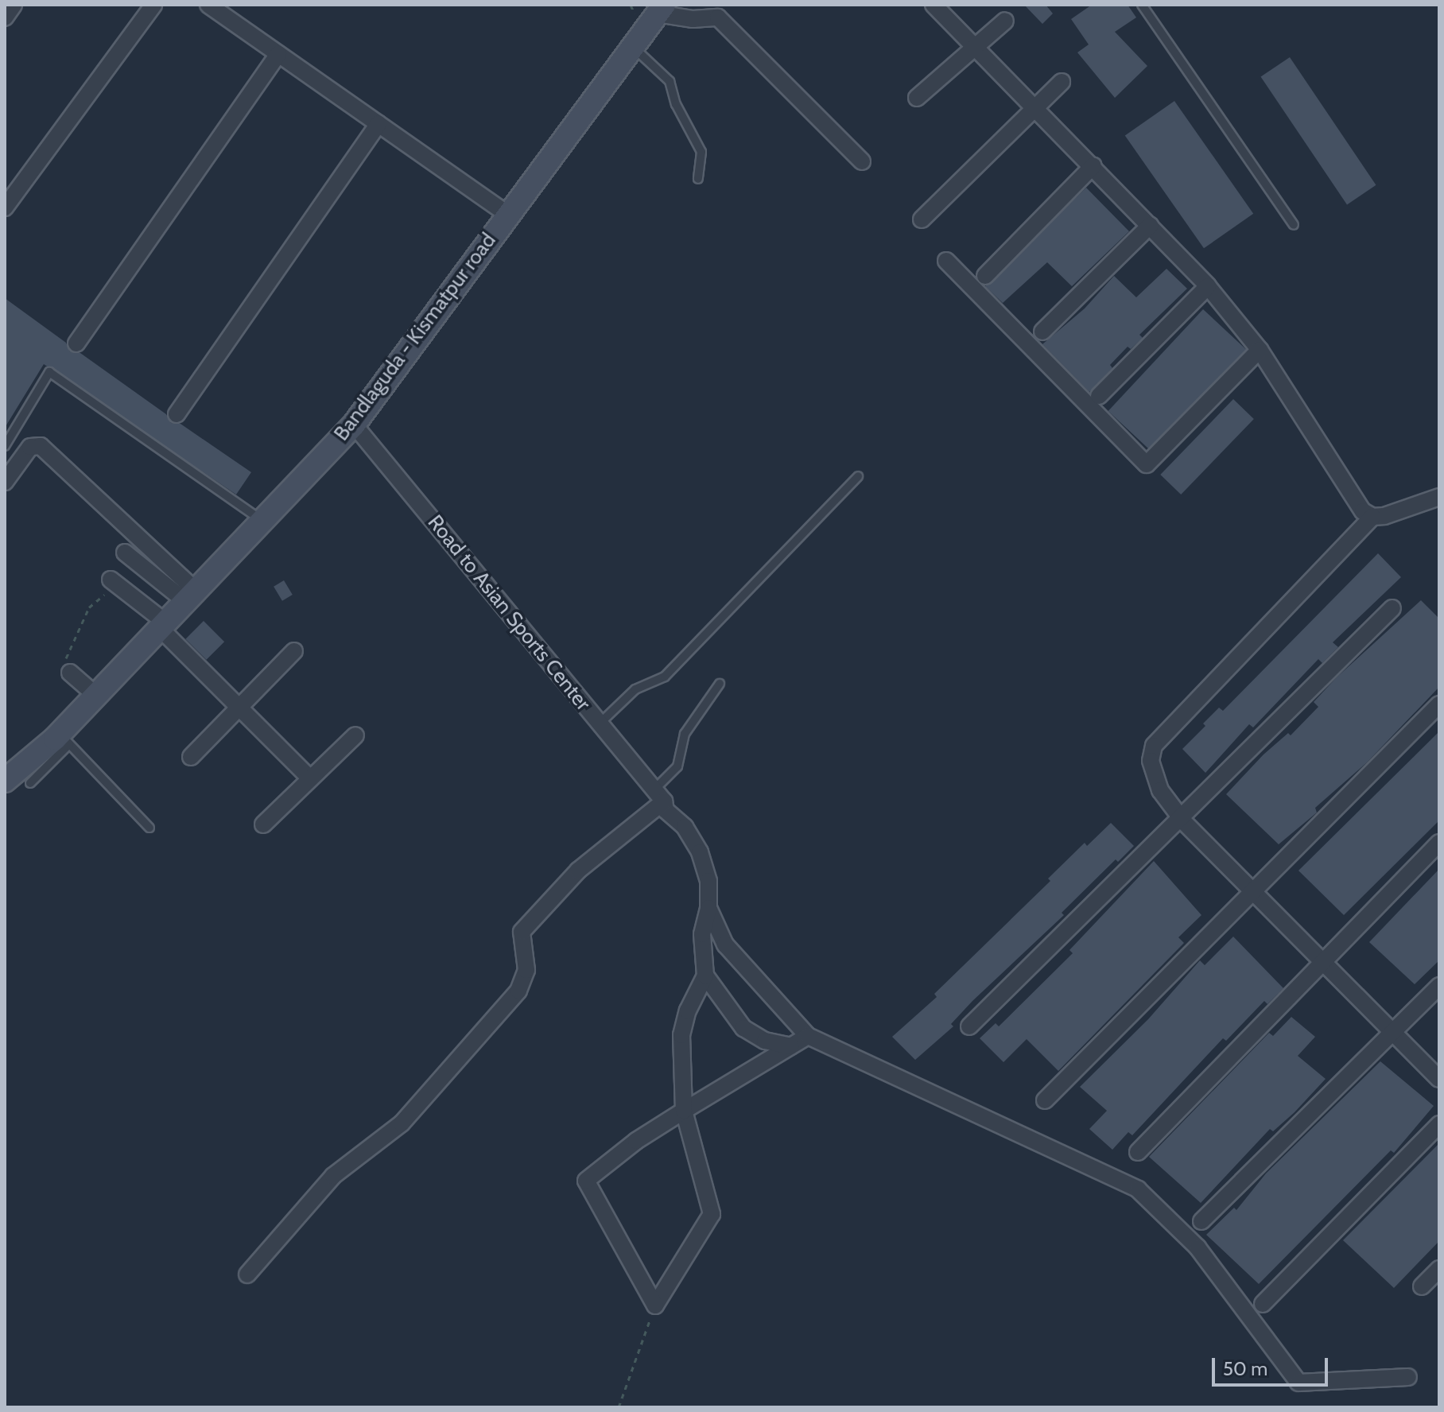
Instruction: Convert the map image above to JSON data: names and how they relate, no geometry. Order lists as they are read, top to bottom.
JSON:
{
  "streets": {
    "street": ["Bandlaguda - Kismatpur road", "Road to Asian Sports Center"]
  },
  "crossings": [
    ["Bandlaguda - Kismatpur road", "Road to Asian Sports Center"]
  ],
  "scale_bar": "50 m"
}
